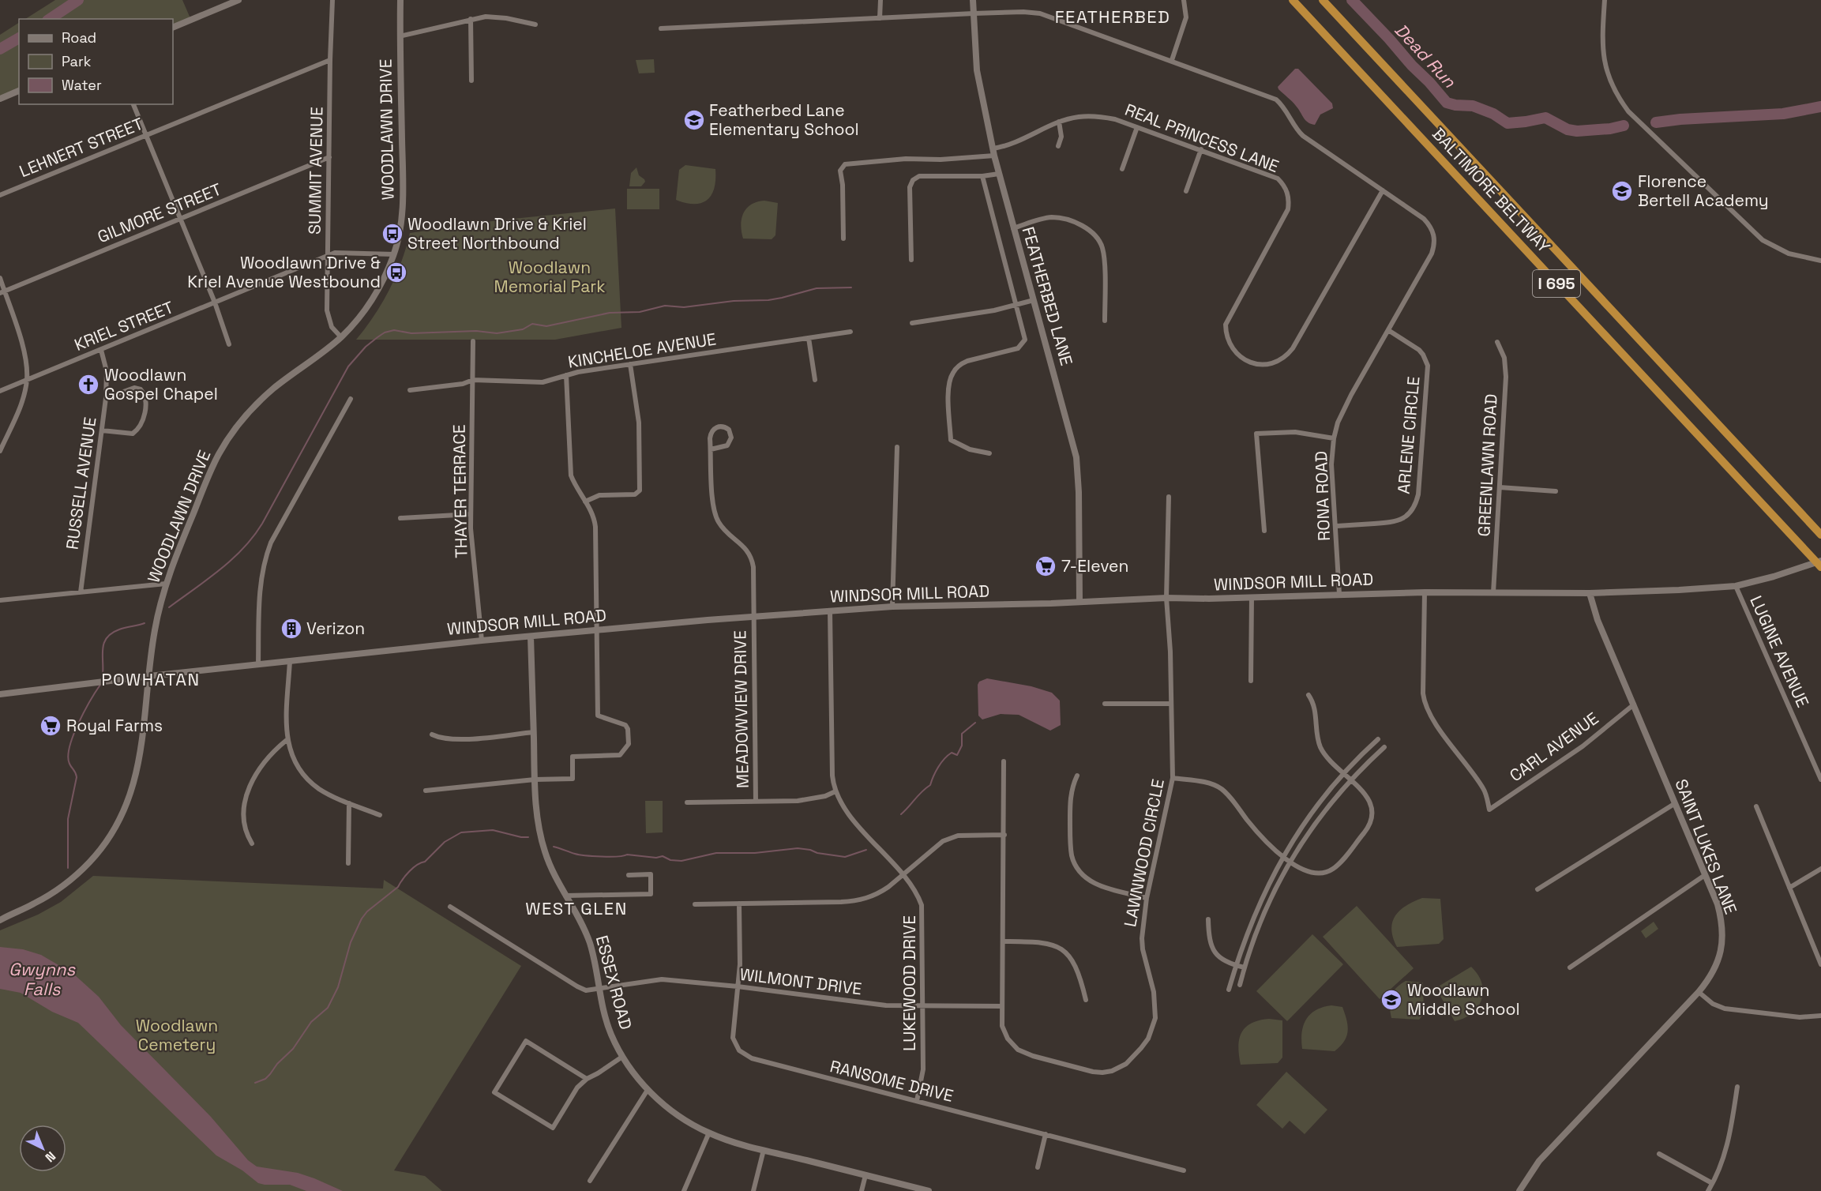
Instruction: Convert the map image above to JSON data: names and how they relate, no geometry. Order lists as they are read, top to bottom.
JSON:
{
  "streets": {
    "highway": ["BALTIMORE BELTWAY", "I 695"],
    "main road": [
      "WOODLAWN DRIVE",
      "FEATHERBED LANE",
      "WINDSOR MILL ROAD",
      "SAINT LUKES LANE",
      "ESSEX ROAD"
    ],
    "street": [
      "REAL PRINCESS LANE",
      "LEHNERT STREET",
      "SUMMIT AVENUE",
      "GILMORE STREET",
      "KRIEL STREET",
      "KINCHELOE AVENUE",
      "ARLENE CIRCLE",
      "GREENLAWN ROAD",
      "RUSSELL AVENUE",
      "THAYER TERRACE",
      "RONA ROAD",
      "LUGINE AVENUE",
      "MEADOWVIEW DRIVE",
      "CARL AVENUE",
      "LAWNWOOD CIRCLE",
      "WILMONT DRIVE",
      "LUKEWOOD DRIVE",
      "RANSOME DRIVE"
    ]
  },
  "crossings": [
    ["WOODLAWN DRIVE", "SUMMIT AVENUE"],
    ["WOODLAWN DRIVE", "KRIEL STREET"],
    ["WOODLAWN DRIVE", "WINDSOR MILL ROAD"],
    ["REAL PRINCESS LANE", "FEATHERBED LANE"],
    ["REAL PRINCESS LANE", "RONA ROAD"],
    ["LEHNERT STREET", "SUMMIT AVENUE"],
    ["SUMMIT AVENUE", "GILMORE STREET"],
    ["SUMMIT AVENUE", "KRIEL STREET"],
    ["FEATHERBED LANE", "RONA ROAD"],
    ["FEATHERBED LANE", "WINDSOR MILL ROAD"],
    ["KRIEL STREET", "RUSSELL AVENUE"],
    ["KINCHELOE AVENUE", "THAYER TERRACE"],
    ["ARLENE CIRCLE", "RONA ROAD"],
    ["GREENLAWN ROAD", "WINDSOR MILL ROAD"],
    ["THAYER TERRACE", "WINDSOR MILL ROAD"],
    ["RONA ROAD", "WINDSOR MILL ROAD"],
    ["WINDSOR MILL ROAD", "LUGINE AVENUE"],
    ["WINDSOR MILL ROAD", "MEADOWVIEW DRIVE"],
    ["WINDSOR MILL ROAD", "CARL AVENUE"],
    ["WINDSOR MILL ROAD", "SAINT LUKES LANE"],
    ["WINDSOR MILL ROAD", "LAWNWOOD CIRCLE"],
    ["WINDSOR MILL ROAD", "ESSEX ROAD"],
    ["WINDSOR MILL ROAD", "LUKEWOOD DRIVE"],
    ["CARL AVENUE", "SAINT LUKES LANE"],
    ["LAWNWOOD CIRCLE", "WILMONT DRIVE"],
    ["WILMONT DRIVE", "ESSEX ROAD"],
    ["WILMONT DRIVE", "LUKEWOOD DRIVE"],
    ["WILMONT DRIVE", "RANSOME DRIVE"],
    ["LUKEWOOD DRIVE", "RANSOME DRIVE"]
  ],
  "districts": ["FEATHERBED", "POWHATAN", "WEST GLEN"],
  "water": ["Dead Run", "Gwynns Falls"],
  "parks": ["Woodlawn Memorial Park", "Woodlawn Cemetery"],
  "places": {
    "school or university": ["Featherbed Lane Elementary School", "Florence Bertell Academy", "Woodlawn Middle School"],
    "bus stop": ["Woodlawn Drive & Kriel Street Northbound", "Woodlawn Drive & Kriel Avenue Westbound"],
    "church": ["Woodlawn Gospel Chapel"],
    "supermarket": ["7-Eleven", "Royal Farms"],
    "building": ["Verizon"]
  },
  "legend": ["Road", "Park", "Water"],
  "north": "bottom right"
}
